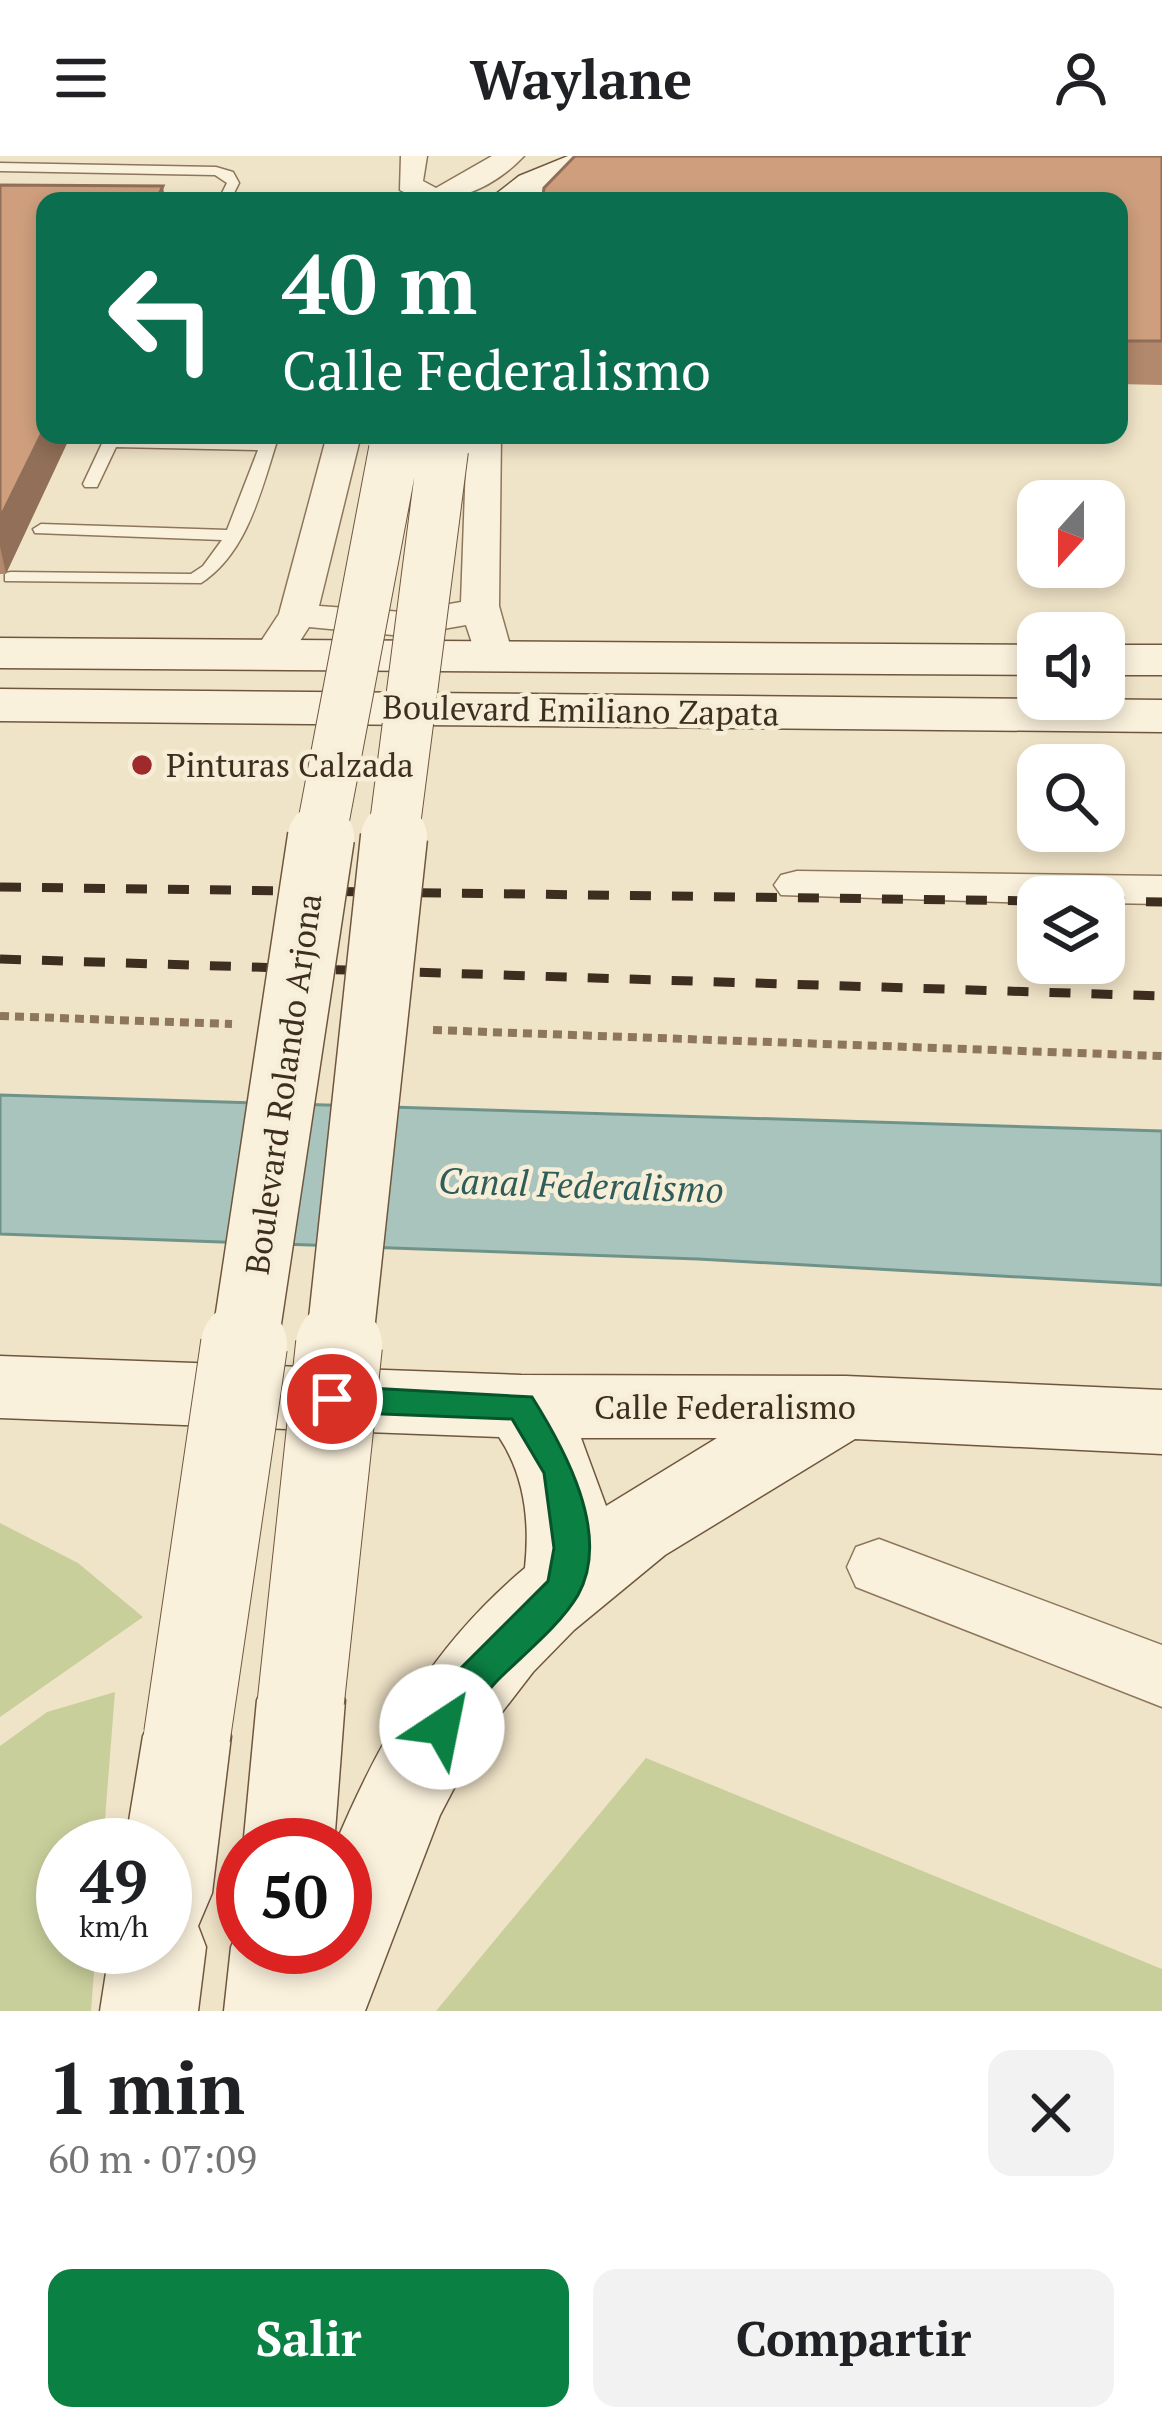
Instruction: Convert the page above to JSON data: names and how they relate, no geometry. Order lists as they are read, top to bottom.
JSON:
{
  "streets": {
    "main road": ["Boulevard Emiliano Zapata", "Boulevard Rolando Arjona", "Calle Federalismo"]
  },
  "water": ["Canal Federalismo"],
  "places": ["Pinturas Calzada"],
  "north": "bottom",
  "page": {
    "header": "Waylane",
    "turn": ["40 m", "Calle Federalismo"],
    "speed": "49 km/h",
    "limit": "50",
    "heading": ["1 min", "60 m · 07:09"],
    "buttons": ["Salir", "Compartir"]
  }
}
